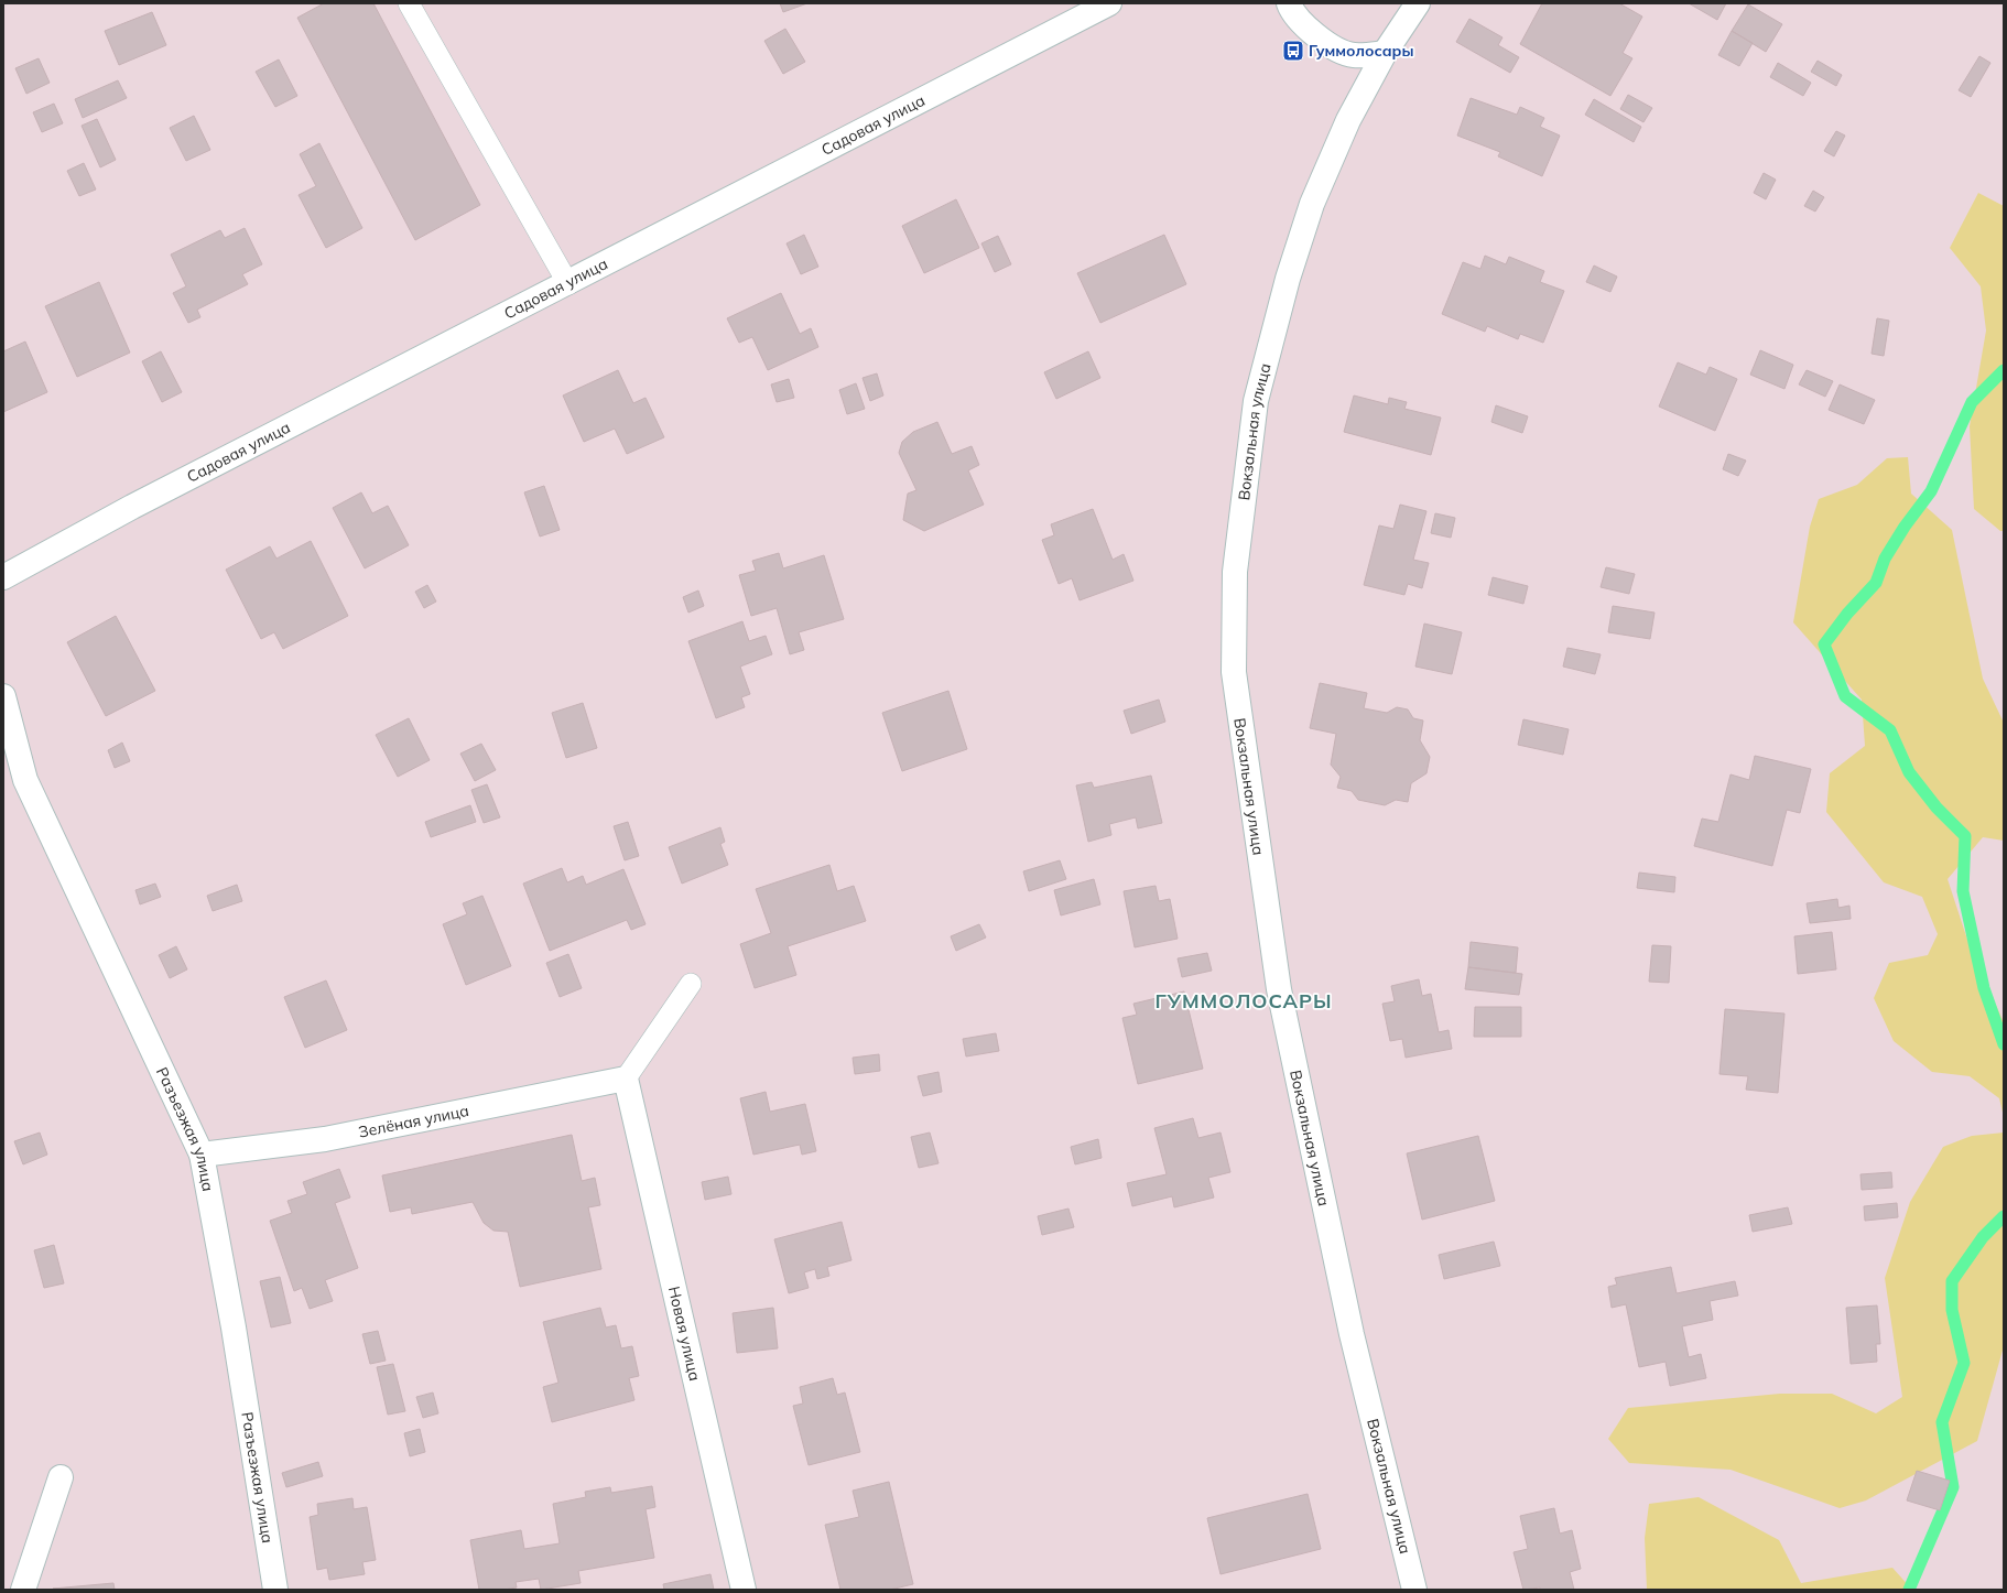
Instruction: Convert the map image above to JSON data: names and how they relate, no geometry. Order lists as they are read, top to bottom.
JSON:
{
  "streets": {
    "street": [
      "Садовая улица",
      "Вокзальная улица",
      "Зелёная улица",
      "Разъезжая улица",
      "Новая улица"
    ]
  },
  "crossings": [
    ["Зелёная улица", "Разъезжая улица"],
    ["Зелёная улица", "Новая улица"]
  ],
  "districts": ["ГУММОЛОСАРЫ"],
  "places": {
    "bus stop": ["Гуммолосары"]
  }
}
